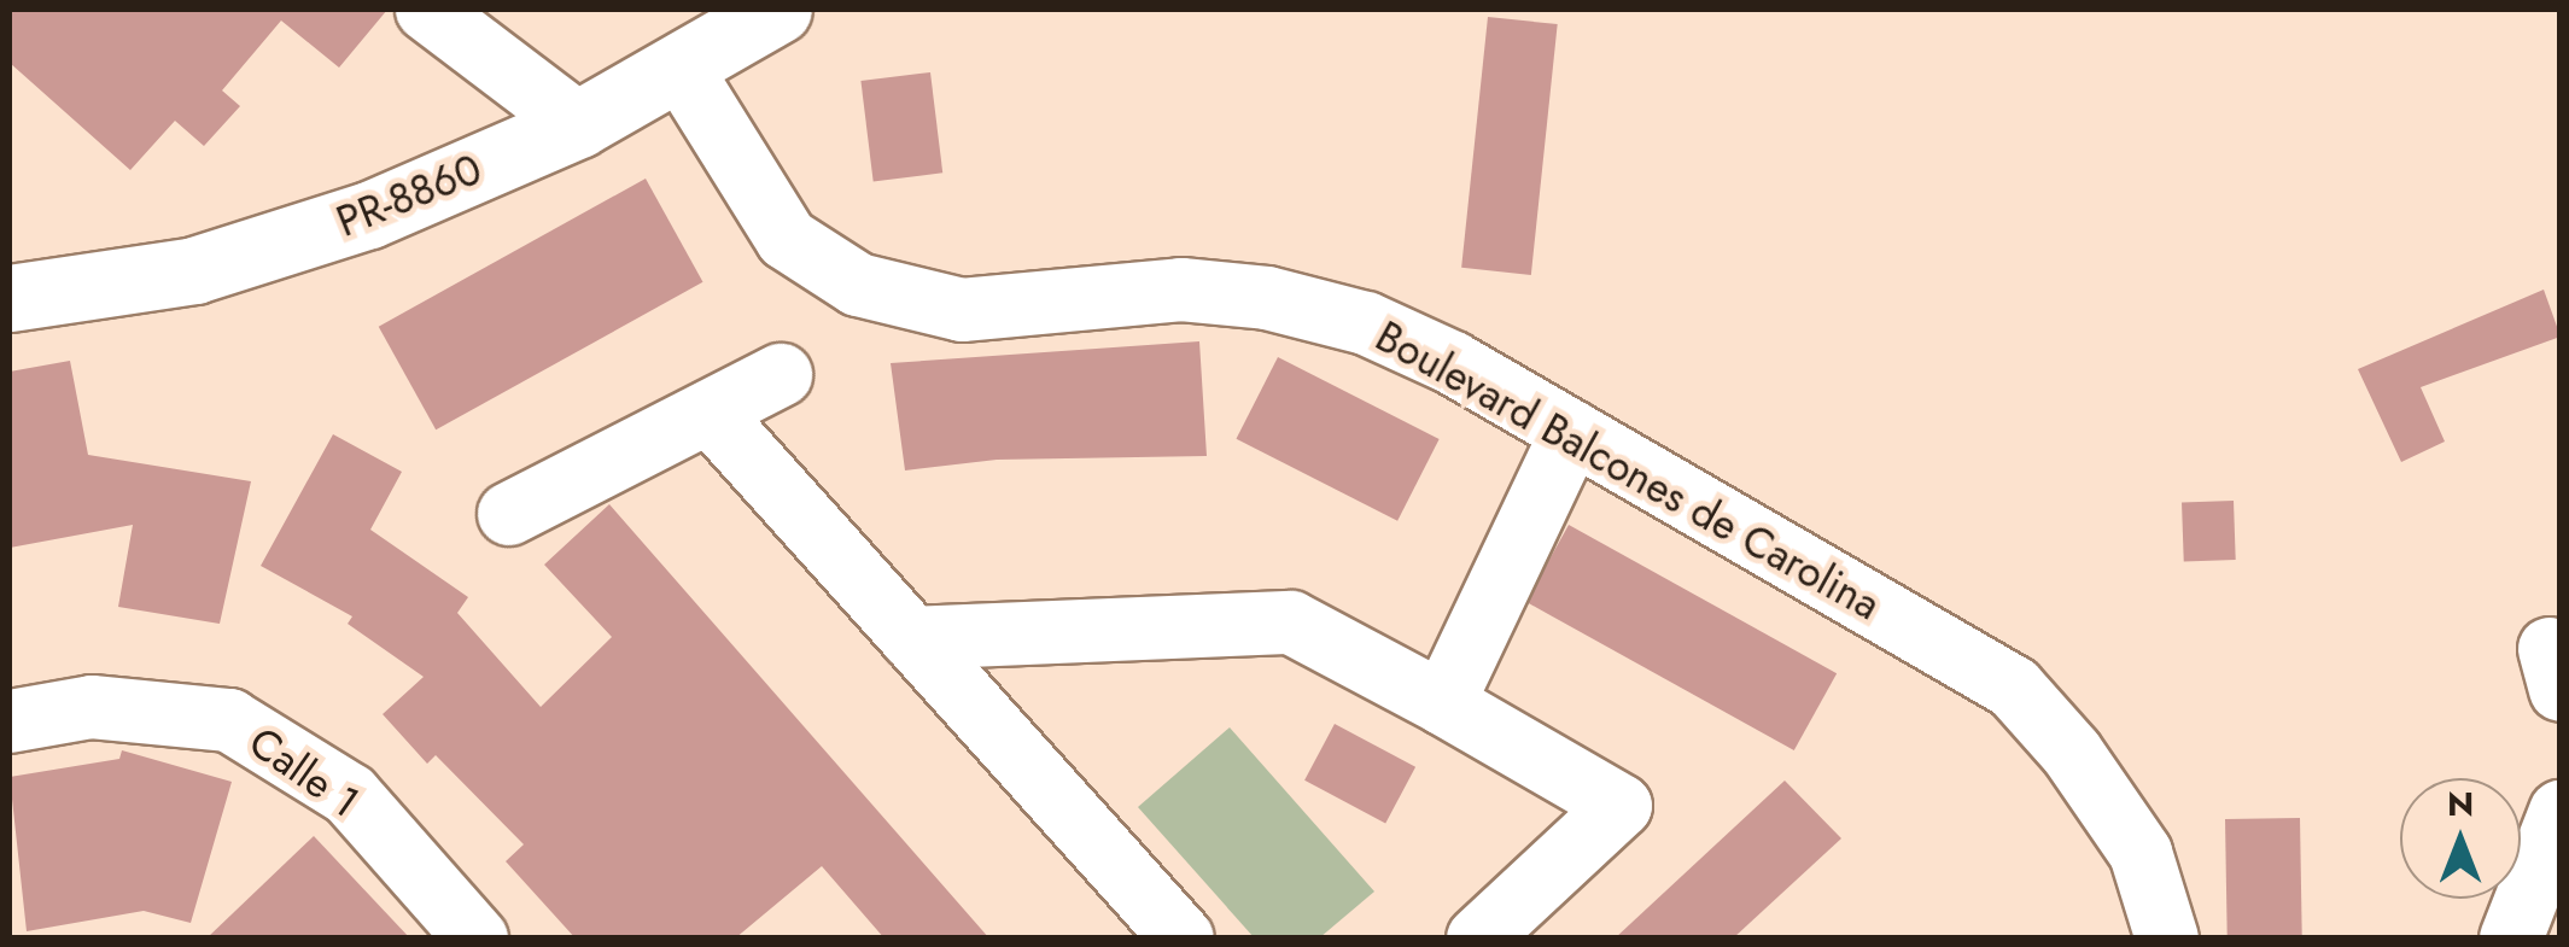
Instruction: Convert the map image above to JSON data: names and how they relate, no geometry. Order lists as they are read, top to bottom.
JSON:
{
  "streets": {
    "street": ["PR-8860", "Boulevard Balcones de Carolina", "Calle 1"]
  },
  "crossings": [
    ["PR-8860", "Boulevard Balcones de Carolina"]
  ],
  "north": "top"
}
